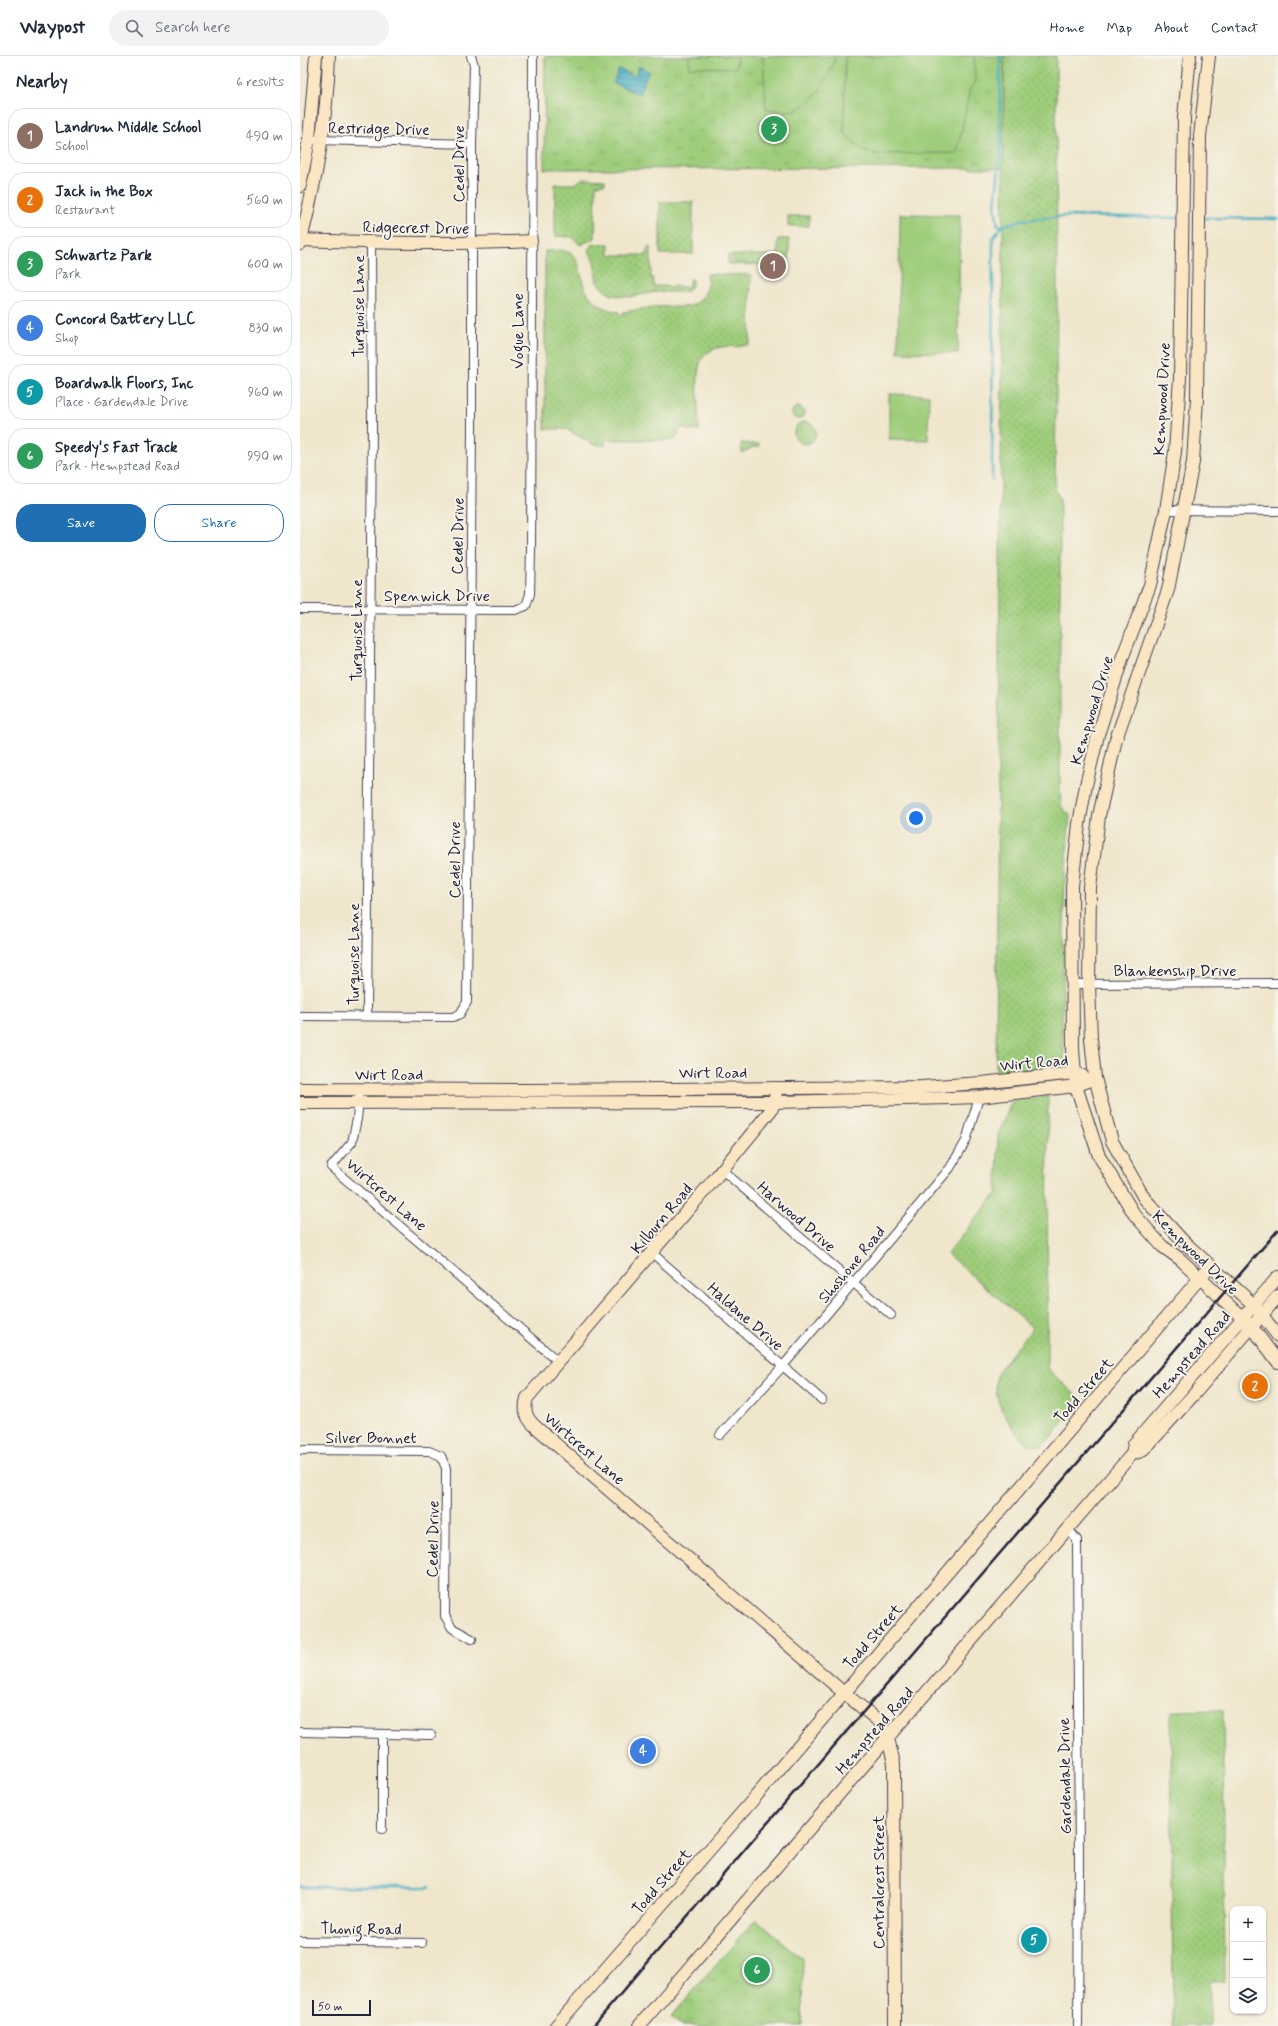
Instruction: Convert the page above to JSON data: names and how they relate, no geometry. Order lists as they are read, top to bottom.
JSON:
{
  "streets": {
    "main road": [
      "Ridgecrest Drive",
      "Kempwood Drive",
      "Wirt Road",
      "Wirtcrest Lane",
      "Kilburn Road",
      "Hempstead Road",
      "Todd Street",
      "Centralcrest Street"
    ],
    "street": [
      "Restridge Drive",
      "Cedel Drive",
      "Turquoise Lane",
      "Vogue Lane",
      "Spenwick Drive",
      "Blankenship Drive",
      "Harwood Drive",
      "Shoshone Road",
      "Haldane Drive",
      "Silver Bonnet",
      "Gardendale Drive",
      "Thonig Road"
    ]
  },
  "crossings": [
    ["Restridge Drive", "Cedel Drive"],
    ["Cedel Drive", "Ridgecrest Drive"],
    ["Cedel Drive", "Turquoise Lane"],
    ["Cedel Drive", "Spenwick Drive"],
    ["Cedel Drive", "Silver Bonnet"],
    ["Ridgecrest Drive", "Turquoise Lane"],
    ["Ridgecrest Drive", "Vogue Lane"],
    ["Turquoise Lane", "Spenwick Drive"],
    ["Vogue Lane", "Spenwick Drive"],
    ["Kempwood Drive", "Blankenship Drive"],
    ["Kempwood Drive", "Wirt Road"],
    ["Kempwood Drive", "Hempstead Road"],
    ["Kempwood Drive", "Todd Street"],
    ["Wirt Road", "Wirtcrest Lane"],
    ["Wirt Road", "Kilburn Road"],
    ["Wirt Road", "Shoshone Road"],
    ["Wirtcrest Lane", "Kilburn Road"],
    ["Wirtcrest Lane", "Hempstead Road"],
    ["Wirtcrest Lane", "Todd Street"],
    ["Wirtcrest Lane", "Centralcrest Street"],
    ["Harwood Drive", "Kilburn Road"],
    ["Harwood Drive", "Shoshone Road"],
    ["Kilburn Road", "Haldane Drive"],
    ["Shoshone Road", "Haldane Drive"],
    ["Hempstead Road", "Gardendale Drive"],
    ["Hempstead Road", "Centralcrest Street"]
  ],
  "scale_bar": "50 m",
  "page": {
    "header": "Waypost",
    "search": "Search here",
    "nav": [
      "Home",
      "Map",
      "About",
      "Contact"
    ],
    "heading": ["Nearby", "6 results"],
    "list": [
      {
        "mark": "1",
        "name": "Landrum Middle School",
        "note": "School",
        "value": "490 m"
      },
      {
        "mark": "2",
        "name": "Jack in the Box",
        "note": "Restaurant",
        "value": "560 m"
      },
      {
        "mark": "3",
        "name": "Schwartz Park",
        "note": "Park",
        "value": "600 m"
      },
      {
        "mark": "4",
        "name": "Concord Battery LLC",
        "note": "Shop",
        "value": "830 m"
      },
      {
        "mark": "5",
        "name": "Boardwalk Floors, Inc",
        "note": "Place · Gardendale Drive",
        "value": "960 m"
      },
      {
        "mark": "6",
        "name": "Speedy's Fast Track",
        "note": "Park · Hempstead Road",
        "value": "990 m"
      }
    ],
    "pins": [
      "3",
      "1",
      "2",
      "4",
      "5",
      "6"
    ],
    "buttons": ["Save", "Share"],
    "map_buttons": ["+", "−"],
    "scale": "50 m"
  }
}
